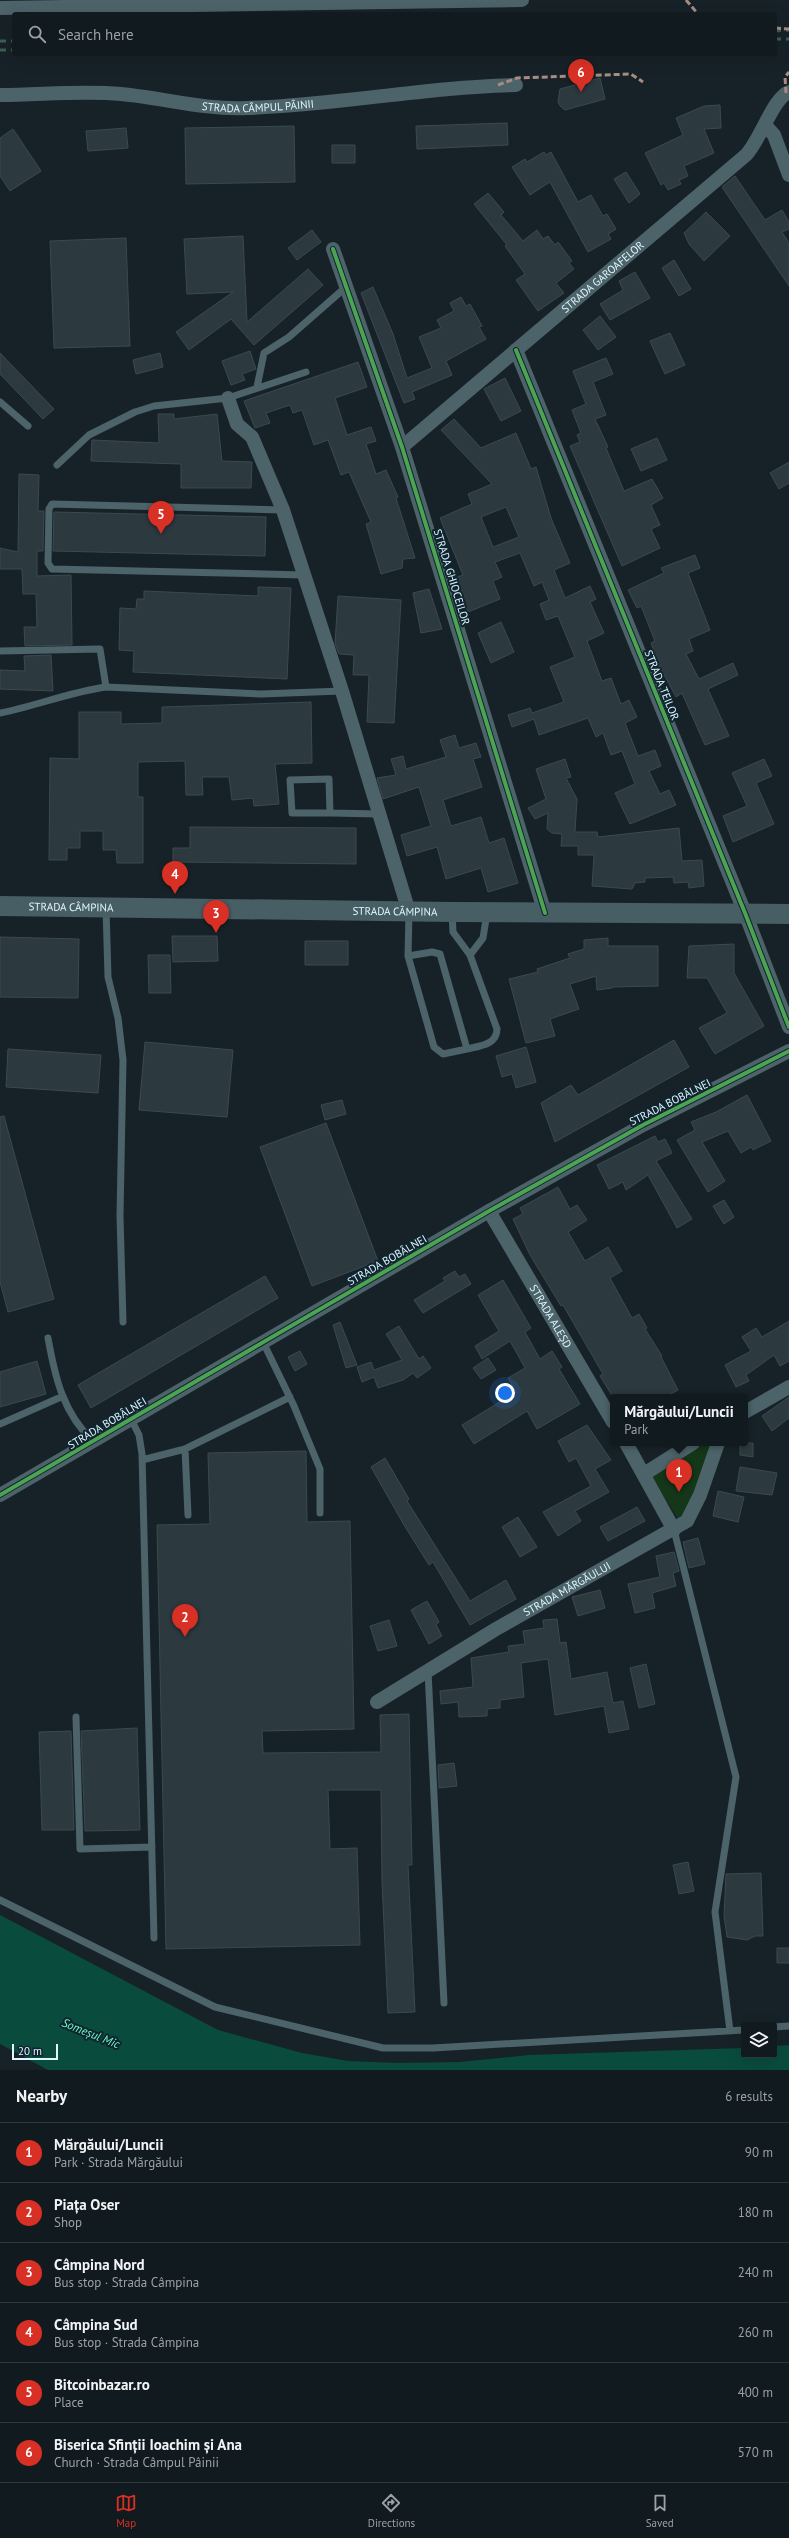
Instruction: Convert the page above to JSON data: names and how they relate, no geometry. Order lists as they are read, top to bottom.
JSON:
{
  "streets": {
    "main road": ["STRADA CÂMPINA"],
    "street": [
      "STRADA CÂMPUL PÂINII",
      "STRADA GAROAFELOR",
      "STRADA GHIOCEILOR",
      "STRADA TEILOR",
      "STRADA BOBÂLNEI",
      "STRADA ALEȘD",
      "STRADA MĂRGĂULUI"
    ]
  },
  "crossings": [
    ["STRADA GAROAFELOR", "STRADA GHIOCEILOR"],
    ["STRADA GAROAFELOR", "STRADA TEILOR"],
    ["STRADA GHIOCEILOR", "STRADA CÂMPINA"],
    ["STRADA TEILOR", "STRADA CÂMPINA"],
    ["STRADA BOBÂLNEI", "STRADA ALEȘD"]
  ],
  "water": ["Someșul Mic"],
  "scale_bar": "20 m",
  "page": {
    "search": "Search here",
    "pins": [
      "6",
      "5",
      "4",
      "3",
      "1",
      "2"
    ],
    "popup": ["Mărgăului/Luncii", "Park"],
    "scale": "20 m",
    "heading": ["Nearby", "6 results"],
    "list": [
      {
        "mark": "1",
        "name": "Mărgăului/Luncii",
        "note": "Park · Strada Mărgăului",
        "value": "90 m"
      },
      {
        "mark": "2",
        "name": "Piața Oser",
        "note": "Shop",
        "value": "180 m"
      },
      {
        "mark": "3",
        "name": "Câmpina Nord",
        "note": "Bus stop · Strada Câmpina",
        "value": "240 m"
      },
      {
        "mark": "4",
        "name": "Câmpina Sud",
        "note": "Bus stop · Strada Câmpina",
        "value": "260 m"
      },
      {
        "mark": "5",
        "name": "Bitcoinbazar.ro",
        "note": "Place",
        "value": "400 m"
      },
      {
        "mark": "6",
        "name": "Biserica Sfinții Ioachim și Ana",
        "note": "Church · Strada Câmpul Pâinii",
        "value": "570 m"
      }
    ],
    "nav": ["Map", "Directions", "Saved"]
  }
}
